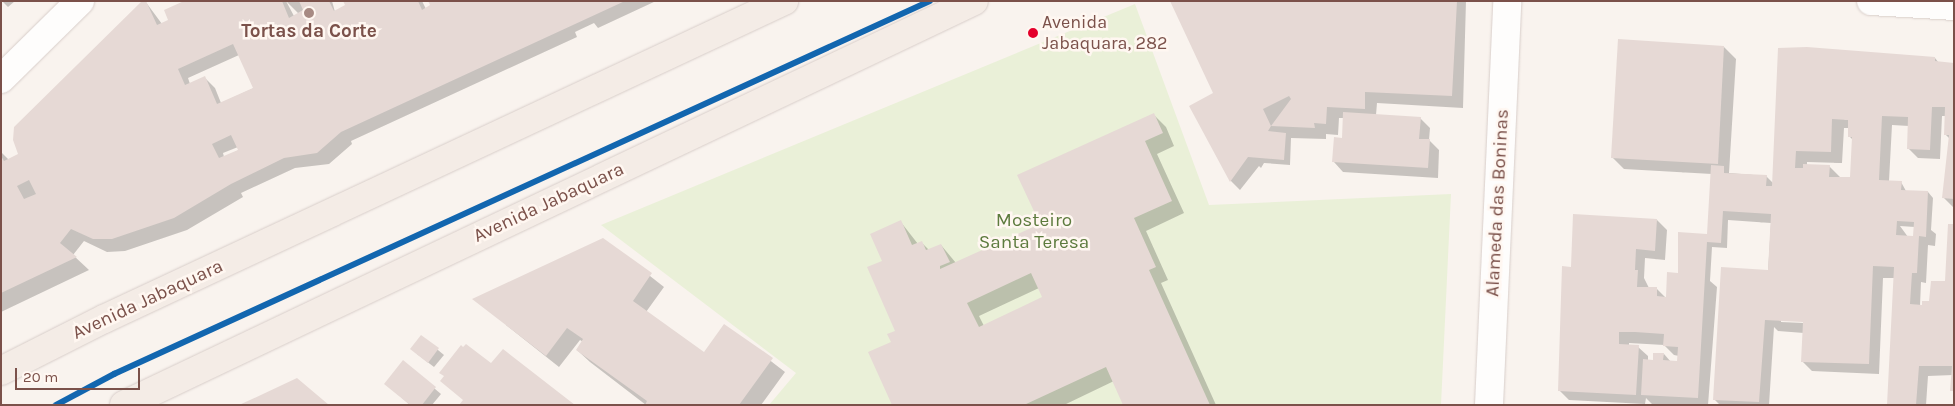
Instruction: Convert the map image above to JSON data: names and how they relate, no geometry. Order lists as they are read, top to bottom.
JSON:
{
  "streets": {
    "main road": ["Avenida Jabaquara"],
    "street": ["Alameda das Boninas"]
  },
  "parks": ["Mosteiro Santa Teresa"],
  "places": ["Tortas da Corte", "Avenida Jabaquara, 282"],
  "scale_bar": "20 m"
}
